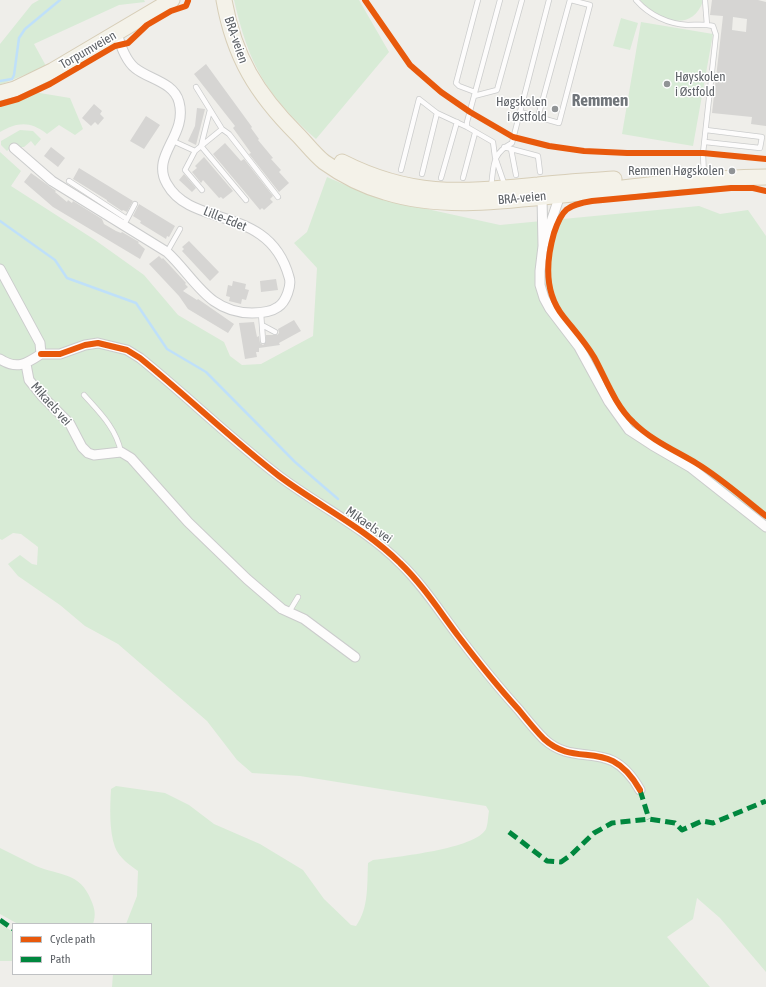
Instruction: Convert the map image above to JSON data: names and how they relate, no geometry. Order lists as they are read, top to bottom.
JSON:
{
  "streets": {
    "main road": ["BRA-veien", "Torpumveien"],
    "street": ["Lille-Edet", "Mikaels vei"]
  },
  "crossings": [
    ["Torpumveien", "Lille-Edet"]
  ],
  "districts": ["Remmen"],
  "places": ["Høyskolen i Østfold", "Høgskolen i Østfold", "Remmen Høgskolen"],
  "legend": ["Cycle path", "Path"]
}
